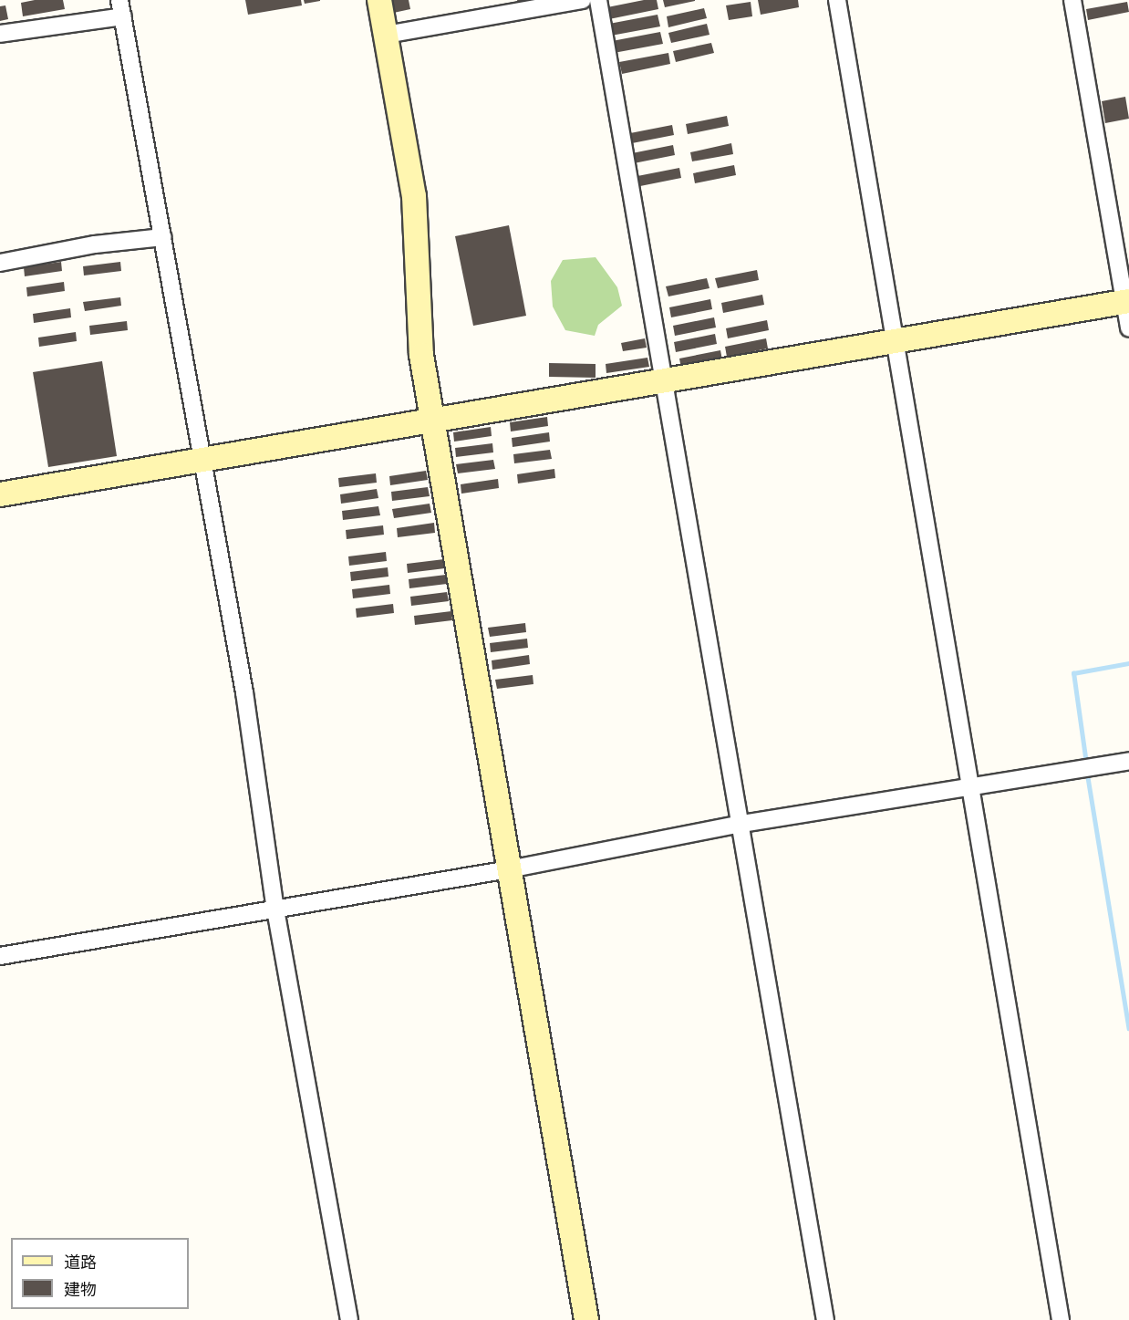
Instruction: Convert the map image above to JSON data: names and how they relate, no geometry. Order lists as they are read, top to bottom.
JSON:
{
  "legend": ["道路", "建物"]
}
